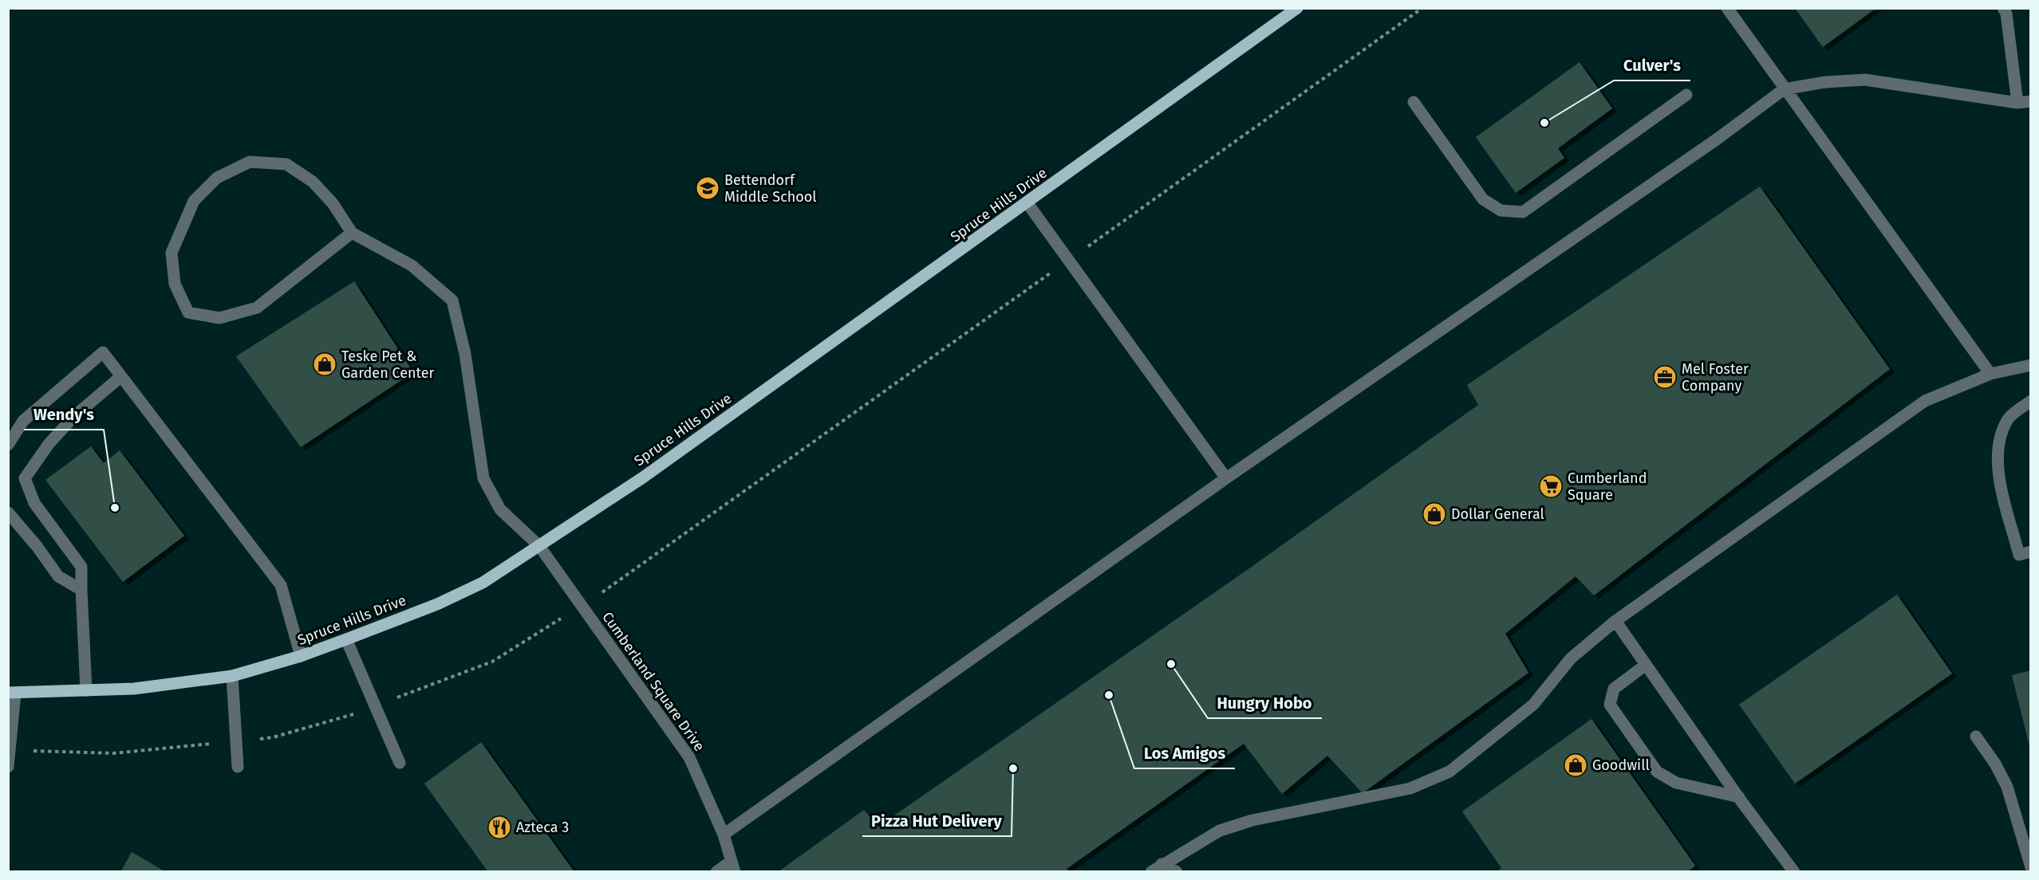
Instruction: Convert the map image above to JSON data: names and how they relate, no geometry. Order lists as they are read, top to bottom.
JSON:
{
  "streets": {
    "main road": ["Spruce Hills Drive"],
    "street": ["Cumberland Square Drive"]
  },
  "crossings": [
    ["Spruce Hills Drive", "Cumberland Square Drive"]
  ],
  "places": {
    "other": [
      "Culver's",
      "Wendy's",
      "Hungry Hobo",
      "Los Amigos",
      "Pizza Hut Delivery"
    ],
    "school or university": ["Bettendorf Middle School"],
    "shop": ["Teske Pet & Garden Center", "Dollar General", "Goodwill"],
    "office": ["Mel Foster Company"],
    "supermarket": ["Cumberland Square"],
    "restaurant": ["Azteca 3"]
  }
}
